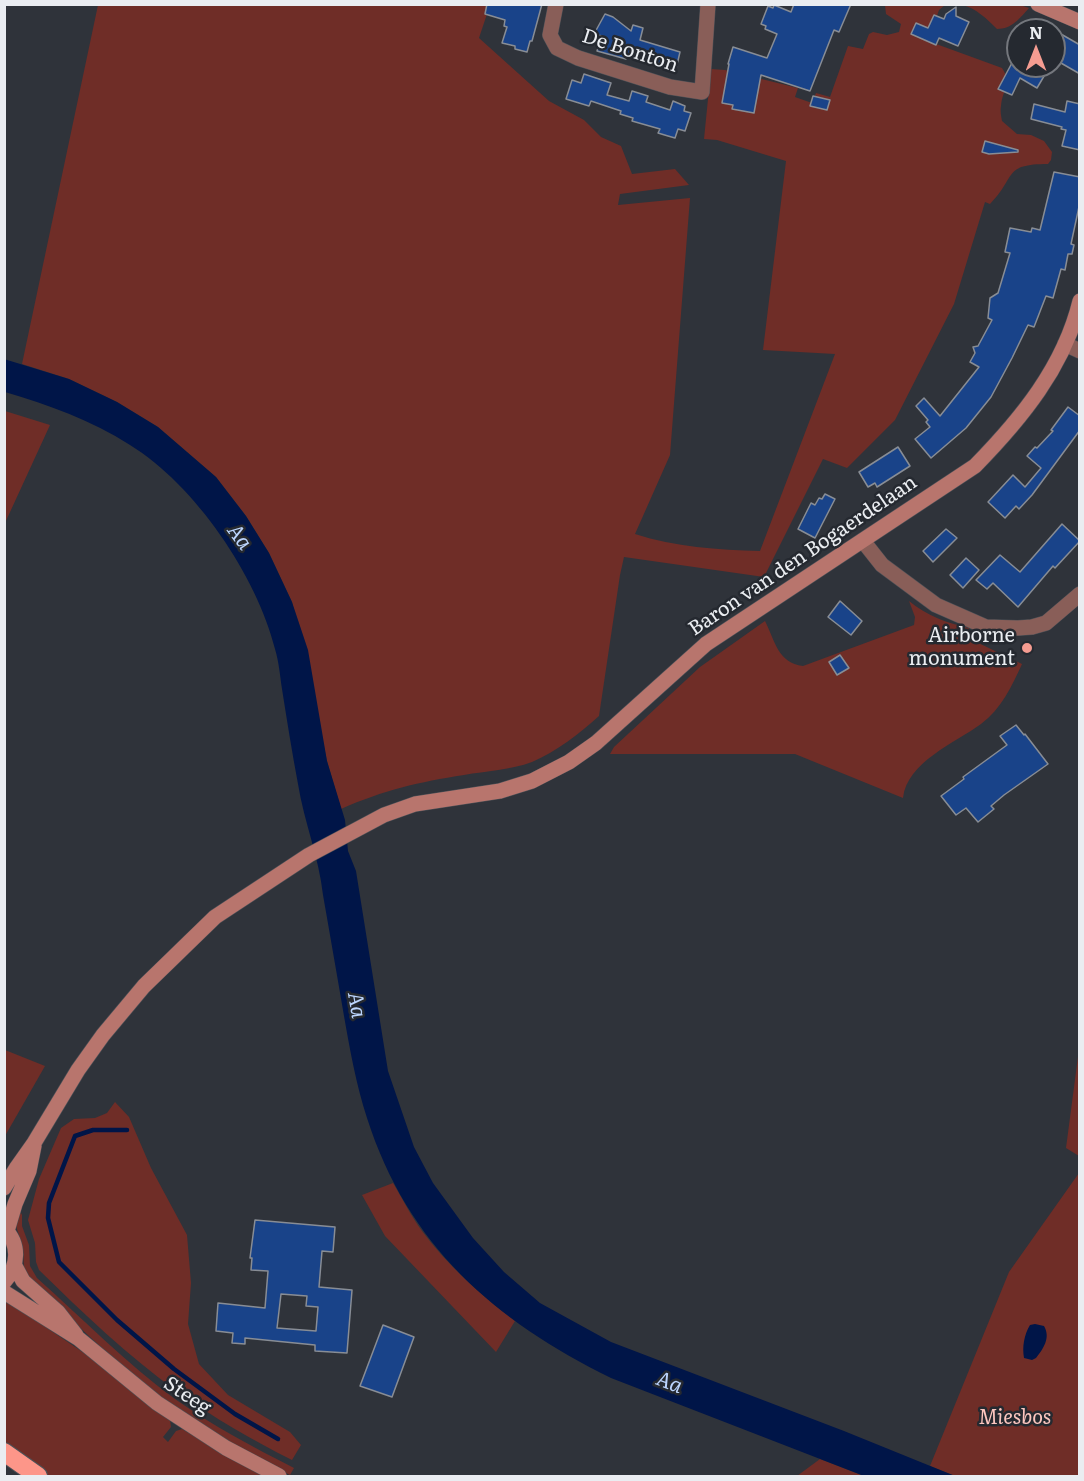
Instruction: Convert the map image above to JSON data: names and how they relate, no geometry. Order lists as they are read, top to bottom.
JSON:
{
  "streets": {
    "main road": ["Baron van den Bogaerdelaan", "Steeg"],
    "street": ["De Bonton"]
  },
  "water": ["Aa"],
  "parks": ["Miesbos"],
  "places": ["Airborne monument"],
  "north": "top"
}
